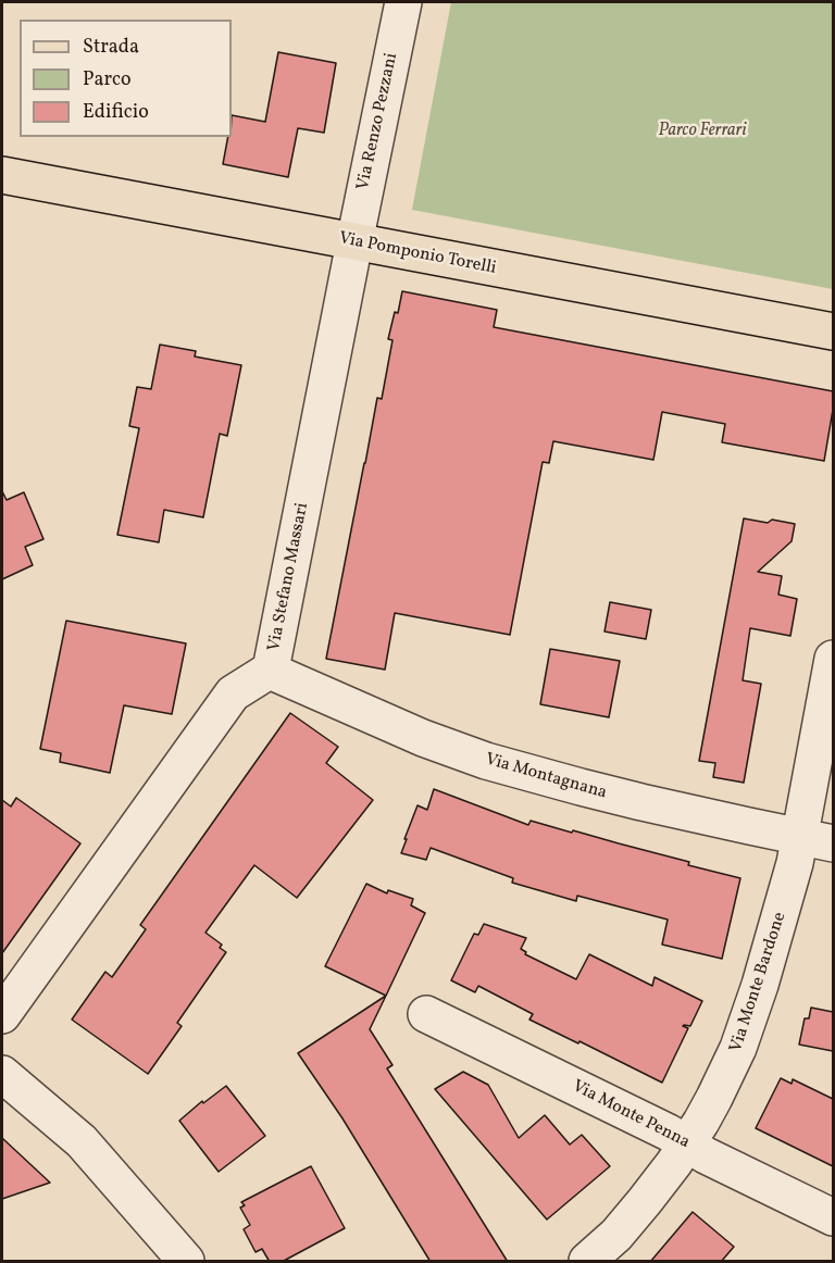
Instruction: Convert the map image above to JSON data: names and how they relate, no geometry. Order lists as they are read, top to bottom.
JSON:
{
  "streets": {
    "main road": ["Via Pomponio Torelli"],
    "street": [
      "Via Renzo Pezzani",
      "Via Stefano Massari",
      "Via Montagnana",
      "Via Monte Bardone",
      "Via Monte Penna"
    ]
  },
  "crossings": [
    ["Via Renzo Pezzani", "Via Pomponio Torelli"],
    ["Via Renzo Pezzani", "Via Stefano Massari"],
    ["Via Pomponio Torelli", "Via Stefano Massari"],
    ["Via Stefano Massari", "Via Montagnana"],
    ["Via Montagnana", "Via Monte Bardone"],
    ["Via Monte Bardone", "Via Monte Penna"]
  ],
  "parks": ["Parco Ferrari"],
  "legend": ["Strada", "Parco", "Edificio"]
}
